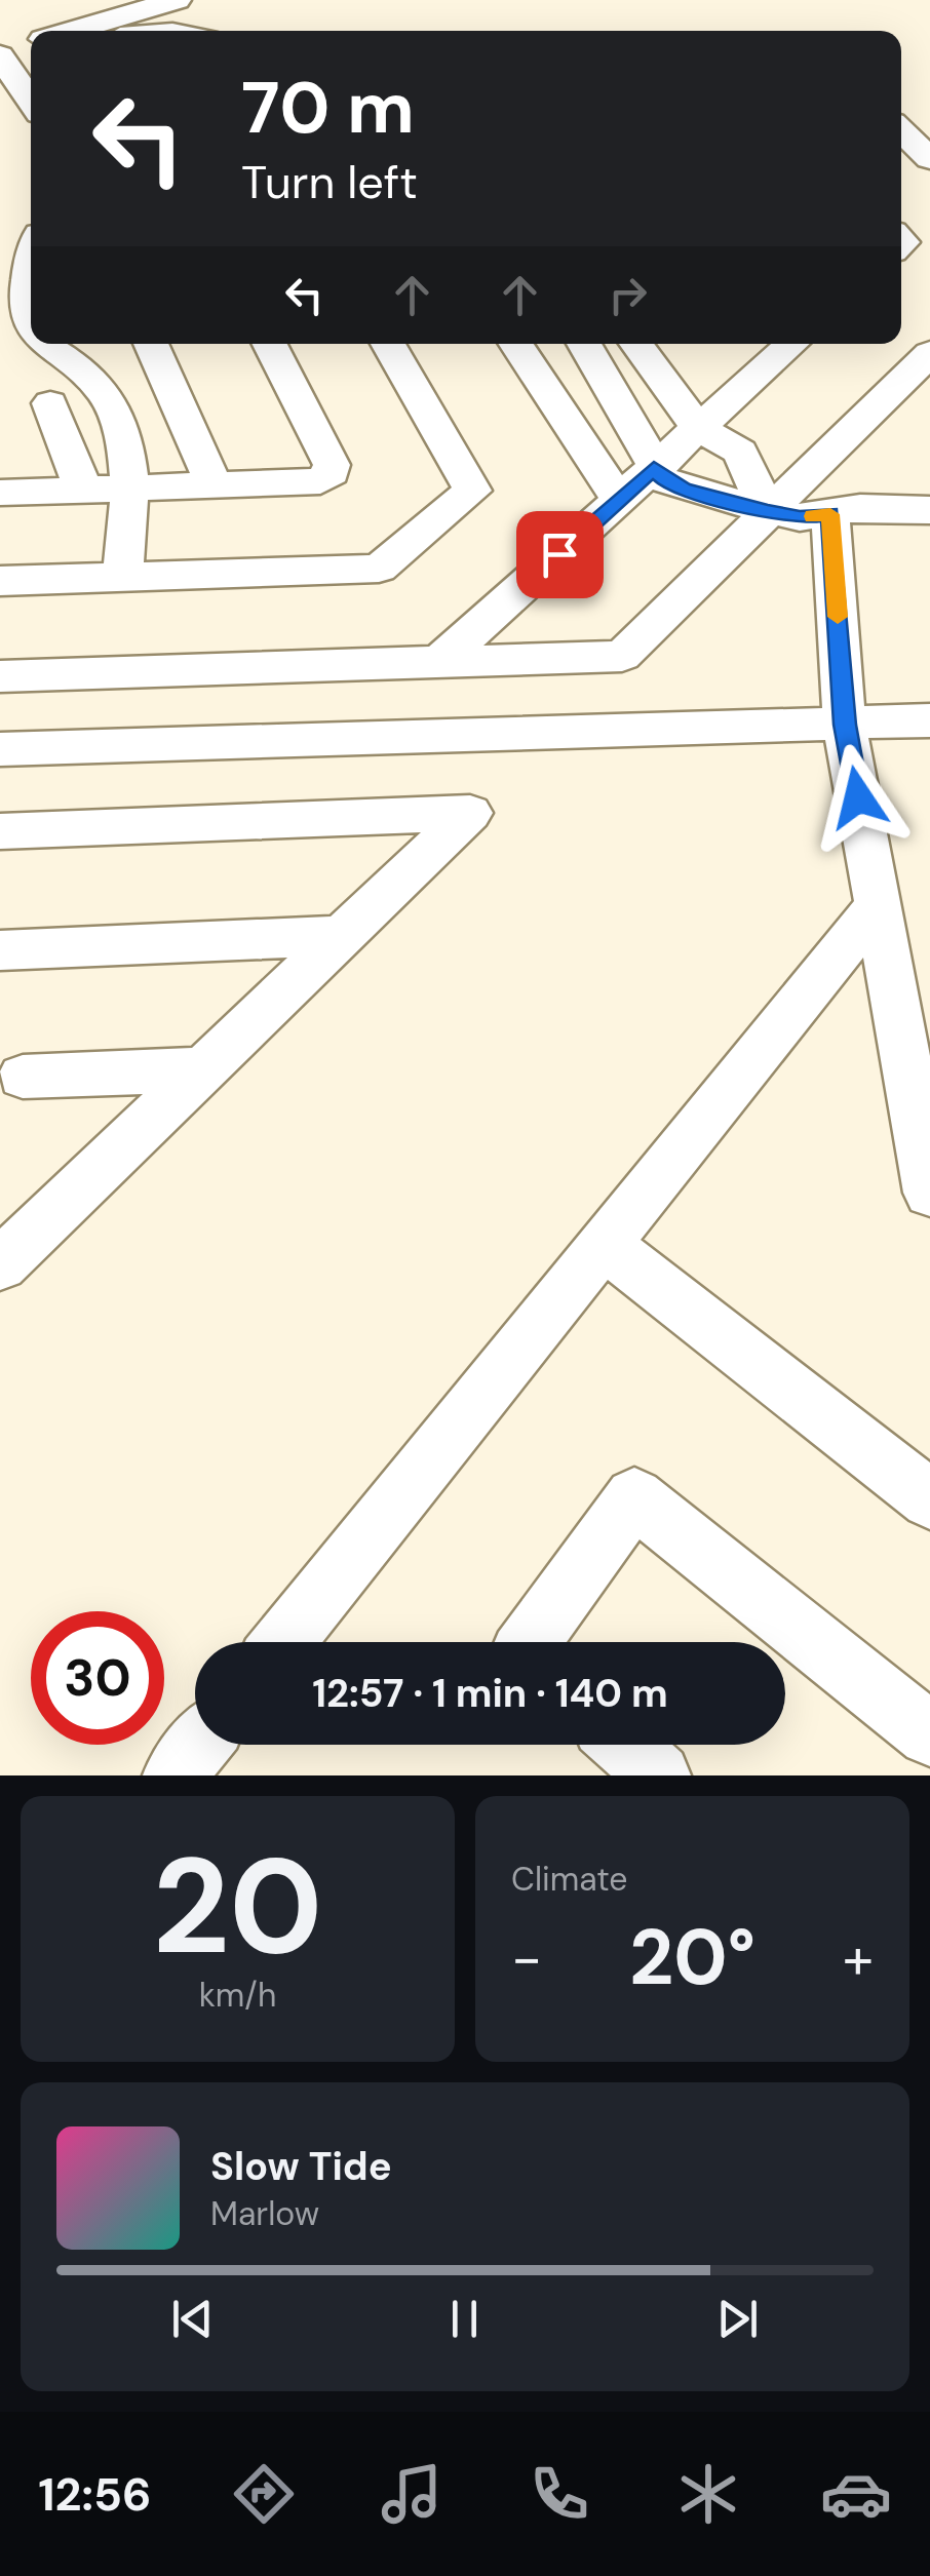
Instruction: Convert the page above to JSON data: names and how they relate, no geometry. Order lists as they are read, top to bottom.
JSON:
{
  "page": {
    "turn": ["70 m", "Turn left"],
    "limit": "30",
    "trip": "12:57 · 1 min · 140 m",
    "tile": [
      ["20", "km/h"],
      "Climate"
    ],
    "heat": ["−", "20°", "+"],
    "song": ["Slow Tide", "Marlow"],
    "tabs": "12:56"
  }
}
